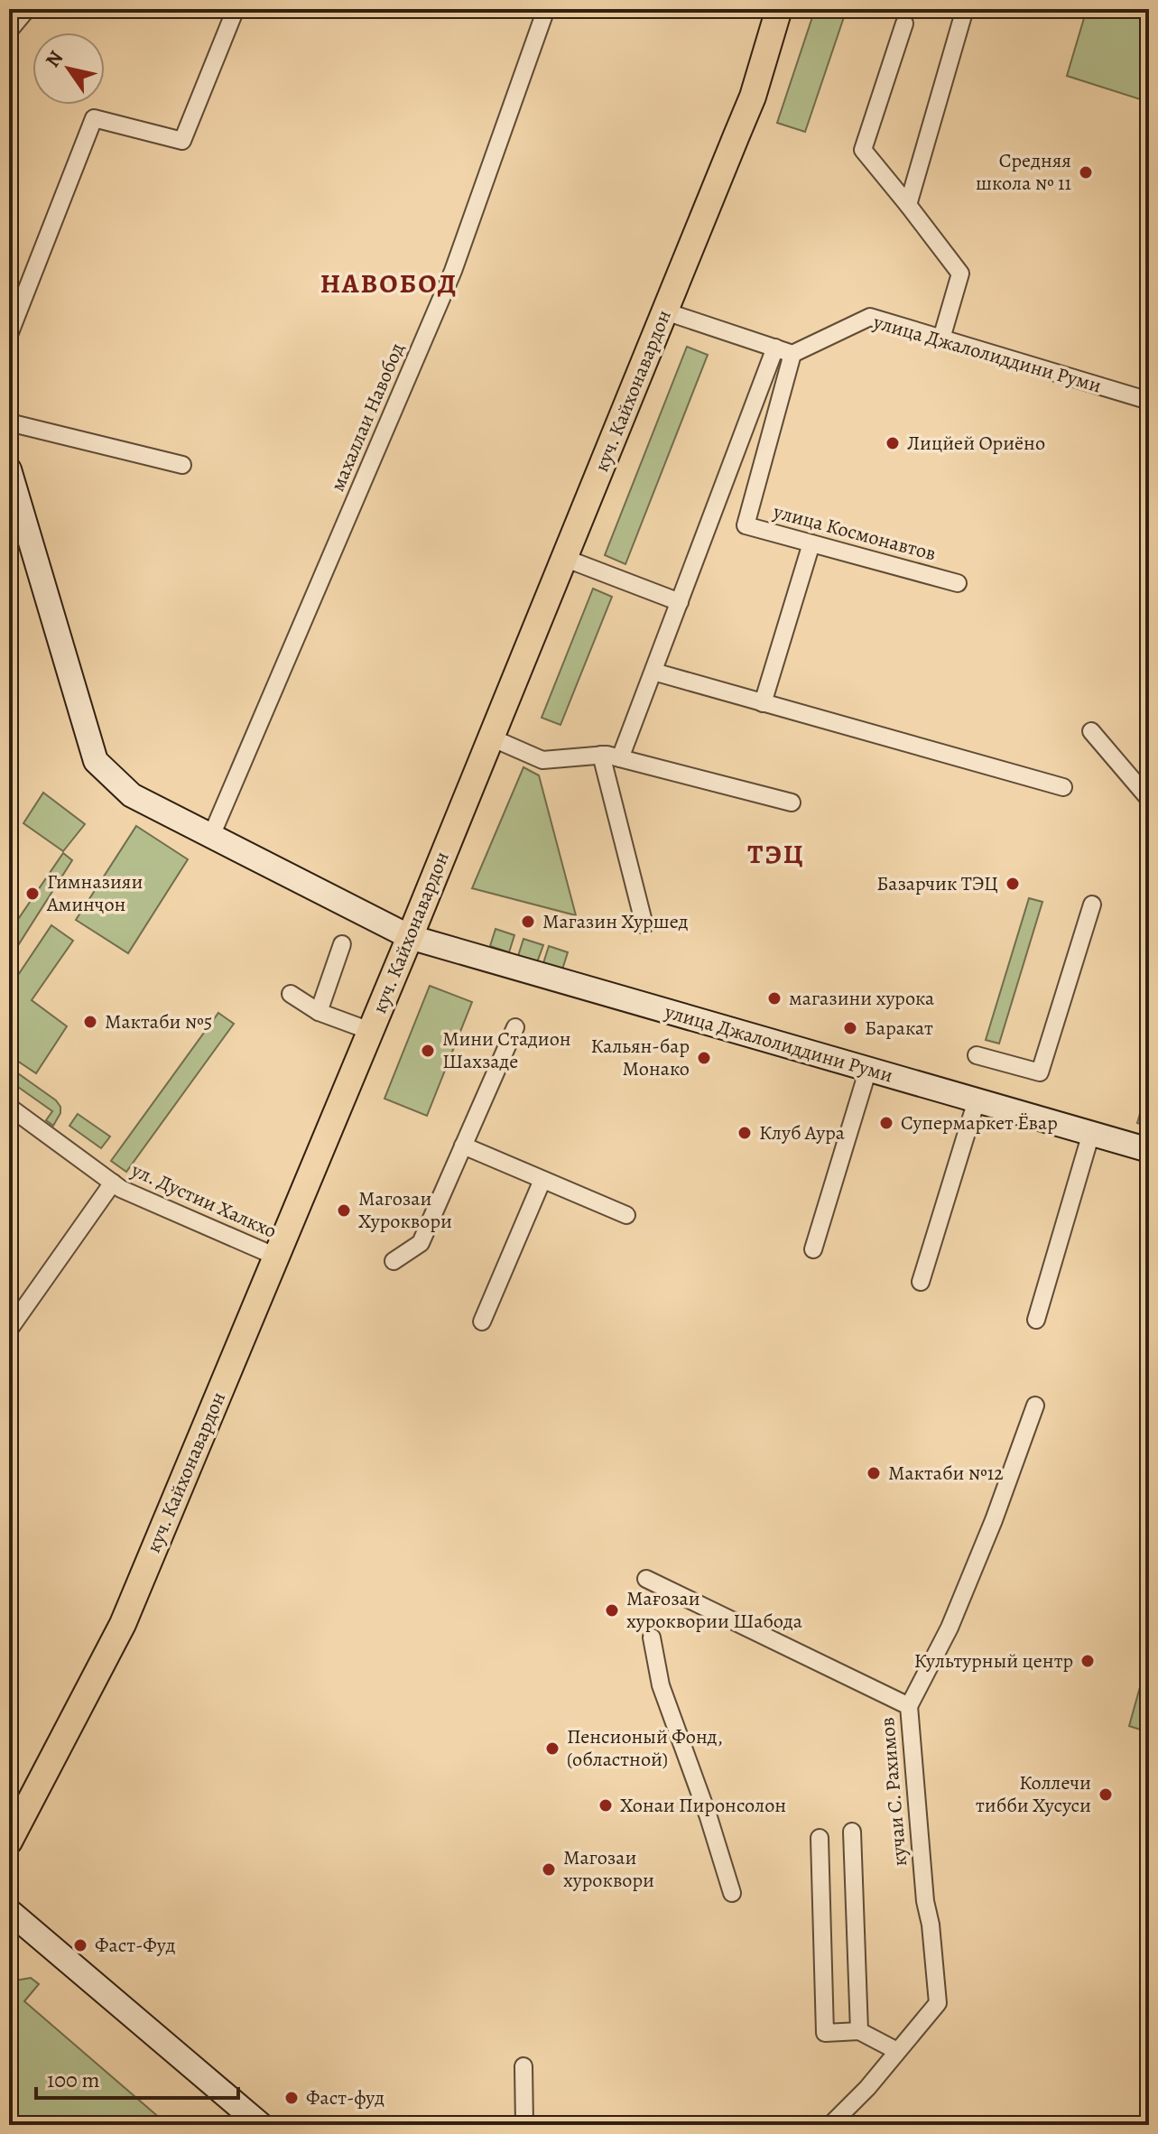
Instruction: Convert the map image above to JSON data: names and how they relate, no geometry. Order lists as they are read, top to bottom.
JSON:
{
  "streets": {
    "main road": ["куч. Кайхонавардон"],
    "street": [
      "улица Джалолиддини Руми",
      "махаллаи Навобод",
      "улица Космонавтов",
      "ул. Дустии Халкхо",
      "кучаи С. Рахимов"
    ]
  },
  "crossings": [
    ["улица Джалолиддини Руми", "куч. Кайхонавардон"],
    ["улица Джалолиддини Руми", "махаллаи Навобод"],
    ["улица Джалолиддини Руми", "улица Космонавтов"],
    ["куч. Кайхонавардон", "ул. Дустии Халкхо"]
  ],
  "districts": ["НАВОБОД", "ТЭЦ"],
  "places": [
    "Средняя школа № 11",
    "Лицйей Ориёно",
    "Базарчик ТЭЦ",
    "Гимназияи Аминҷон",
    "Магазин Хуршед",
    "магазини хурока",
    "Мактаби №5",
    "Баракат",
    "Мини Стадион Шахзаде",
    "Кальян-бар Монако",
    "Супермаркет Ёвар",
    "Клуб Аура",
    "Магозаи Хуроквори",
    "Мактаби №12",
    "Мағозаи хуроквории Шабода",
    "Культурный центр",
    "Пенсионый Фонд, (областной)",
    "Коллечи тибби Хусуси",
    "Хонаи Пиронсолон",
    "Магозаи хуроквори",
    "Фаст-Фуд",
    "Фаст-фуд"
  ],
  "scale_bar": "100 m",
  "north": "top left"
}
